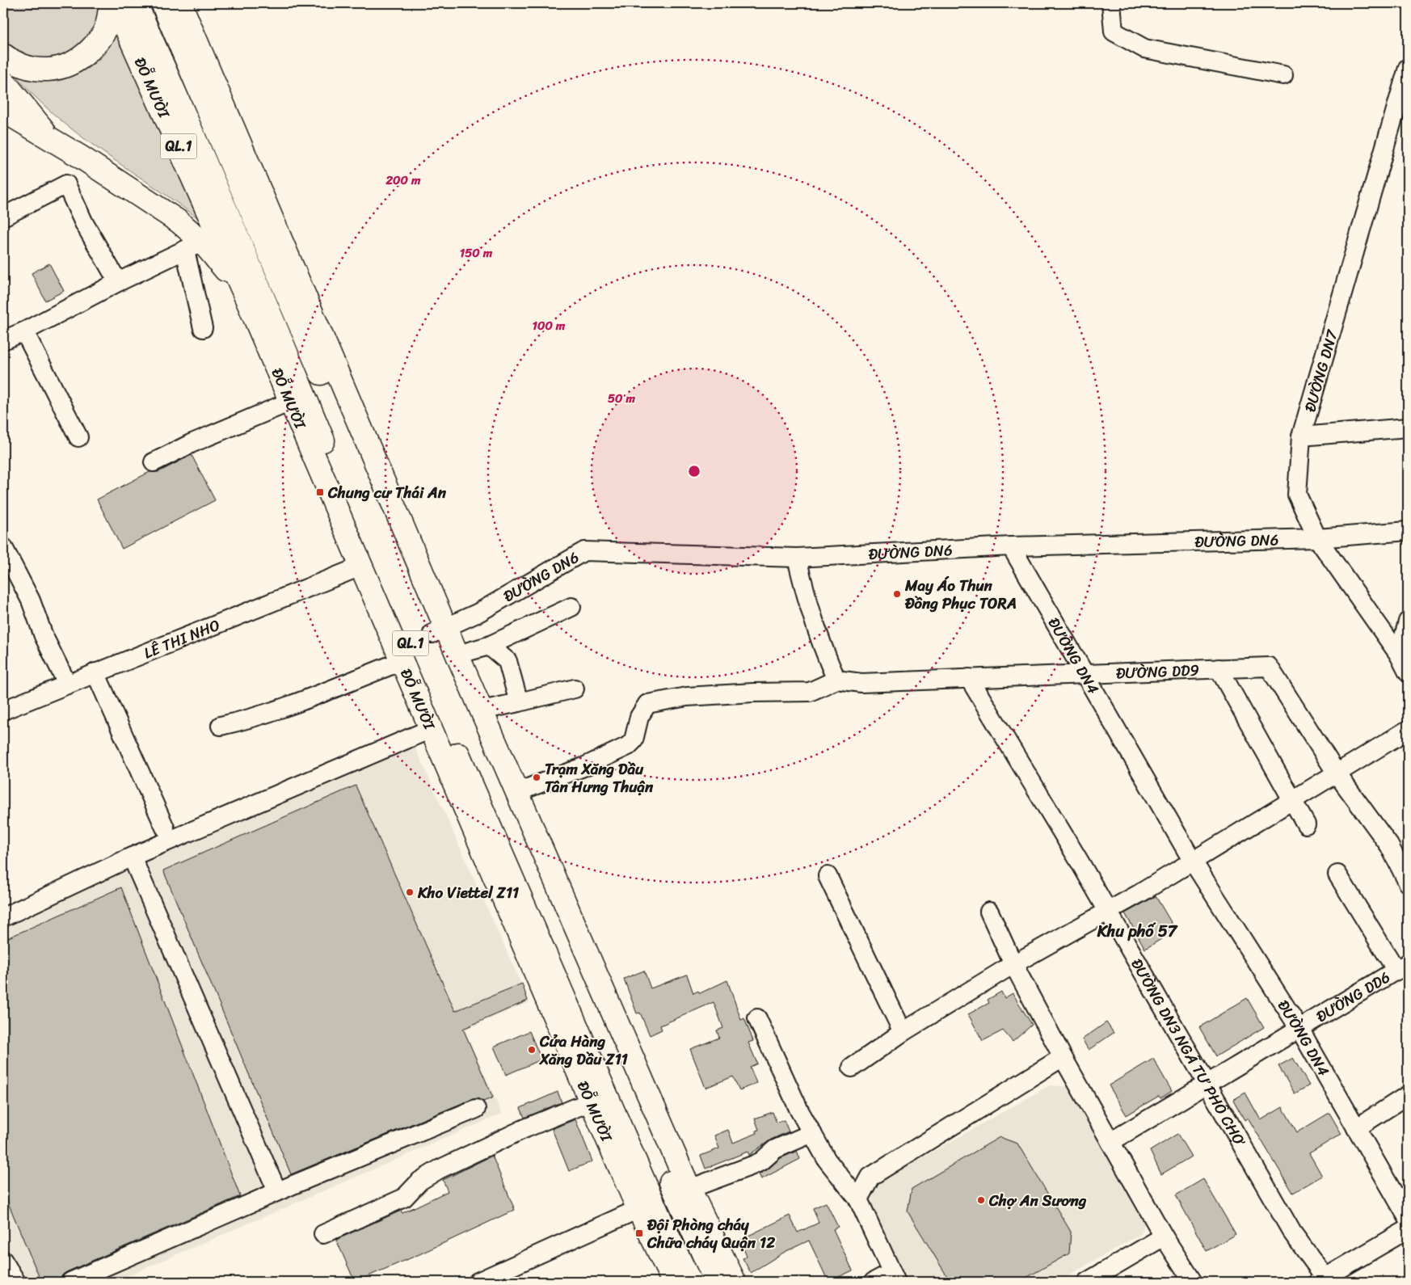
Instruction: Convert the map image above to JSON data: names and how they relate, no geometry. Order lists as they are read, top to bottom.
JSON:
{
  "streets": {
    "highway": ["ĐỖ MƯỜI", "QL.1"],
    "street": [
      "ĐƯỜNG DN7",
      "ĐƯỜNG DN6",
      "LÊ THỊ NHO",
      "ĐƯỜNG DN4",
      "ĐƯỜNG DD9",
      "ĐƯỜNG DD6",
      "ĐƯỜNG DN3 NGÃ TƯ PHỐ CHỢ"
    ]
  },
  "crossings": [
    ["ĐỖ MƯỜI", "LÊ THỊ NHO"],
    ["QL.1", "ĐƯỜNG DN6"],
    ["ĐƯỜNG DN7", "ĐƯỜNG DN6"],
    ["ĐƯỜNG DN6", "ĐƯỜNG DN4"],
    ["ĐƯỜNG DN4", "ĐƯỜNG DD9"],
    ["ĐƯỜNG DN4", "ĐƯỜNG DD6"],
    ["ĐƯỜNG DD9", "ĐƯỜNG DN3 NGÃ TƯ PHỐ CHỢ"],
    ["ĐƯỜNG DD6", "ĐƯỜNG DN3 NGÃ TƯ PHỐ CHỢ"]
  ],
  "districts": ["Khu phố 57"],
  "places": {
    "transit": ["Chung cư Thái An", "Đội Phòng cháy Chữa cháy Quận 12"],
    "other": [
      "May Áo Thun Đồng Phục TORA",
      "Trạm Xăng Dầu Tân Hưng Thuận",
      "Kho Viettel Z11",
      "Cửa Hàng Xăng Dầu Z11",
      "Chợ An Sương"
    ]
  },
  "rings": [
    "200 m",
    "150 m",
    "100 m",
    "50 m"
  ]
}
